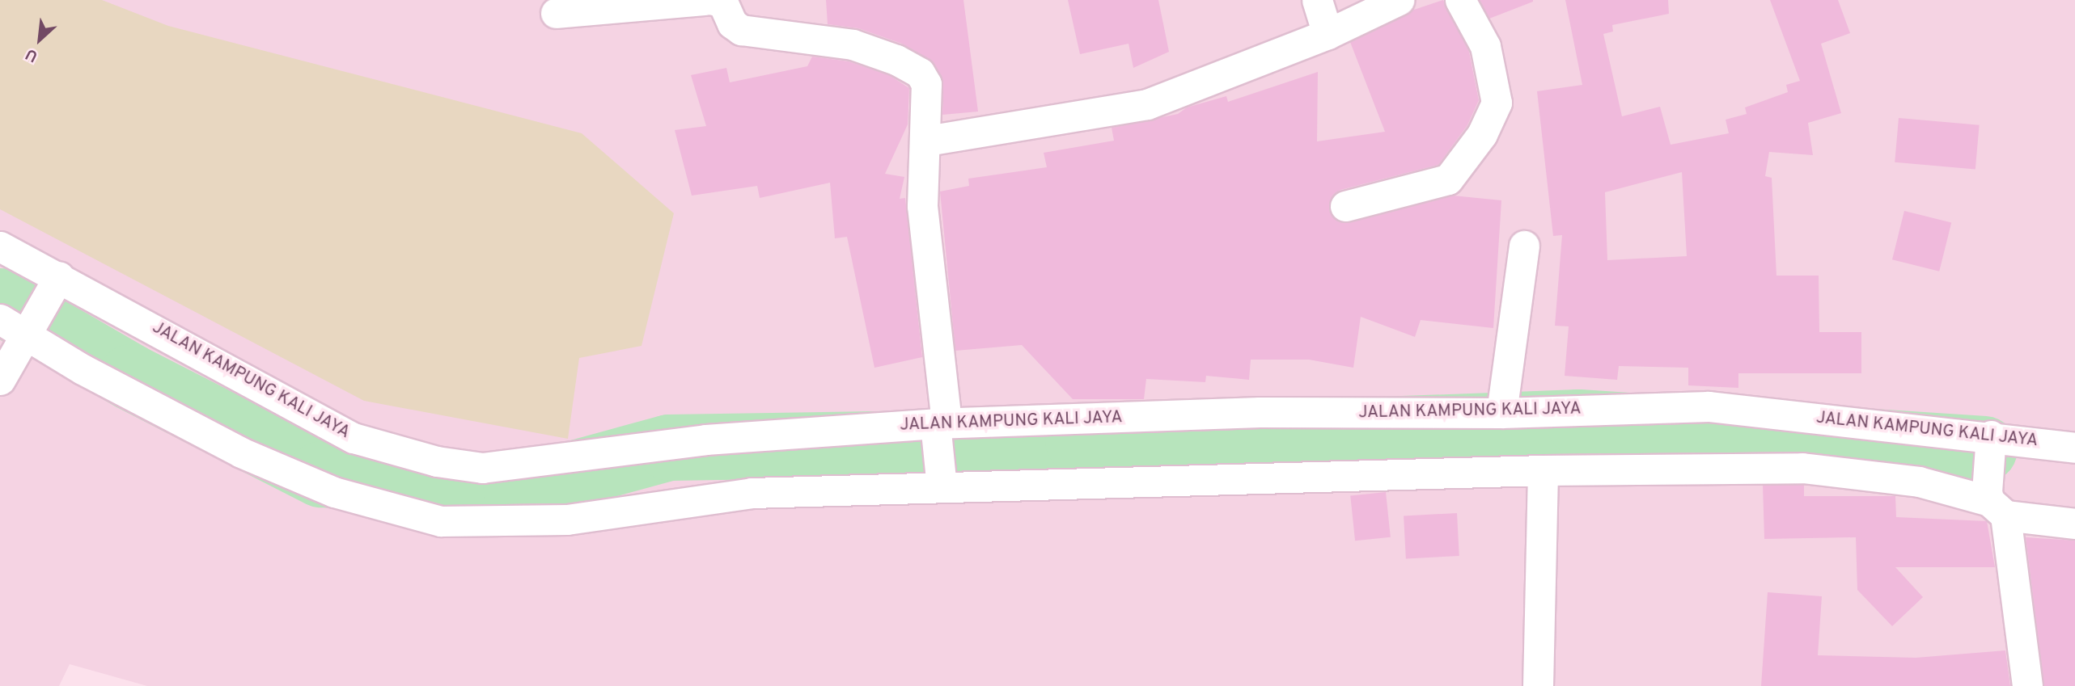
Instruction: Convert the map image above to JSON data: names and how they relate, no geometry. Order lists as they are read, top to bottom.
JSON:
{
  "streets": {
    "street": ["JALAN KAMPUNG KALI JAYA"]
  },
  "north": "bottom left"
}
